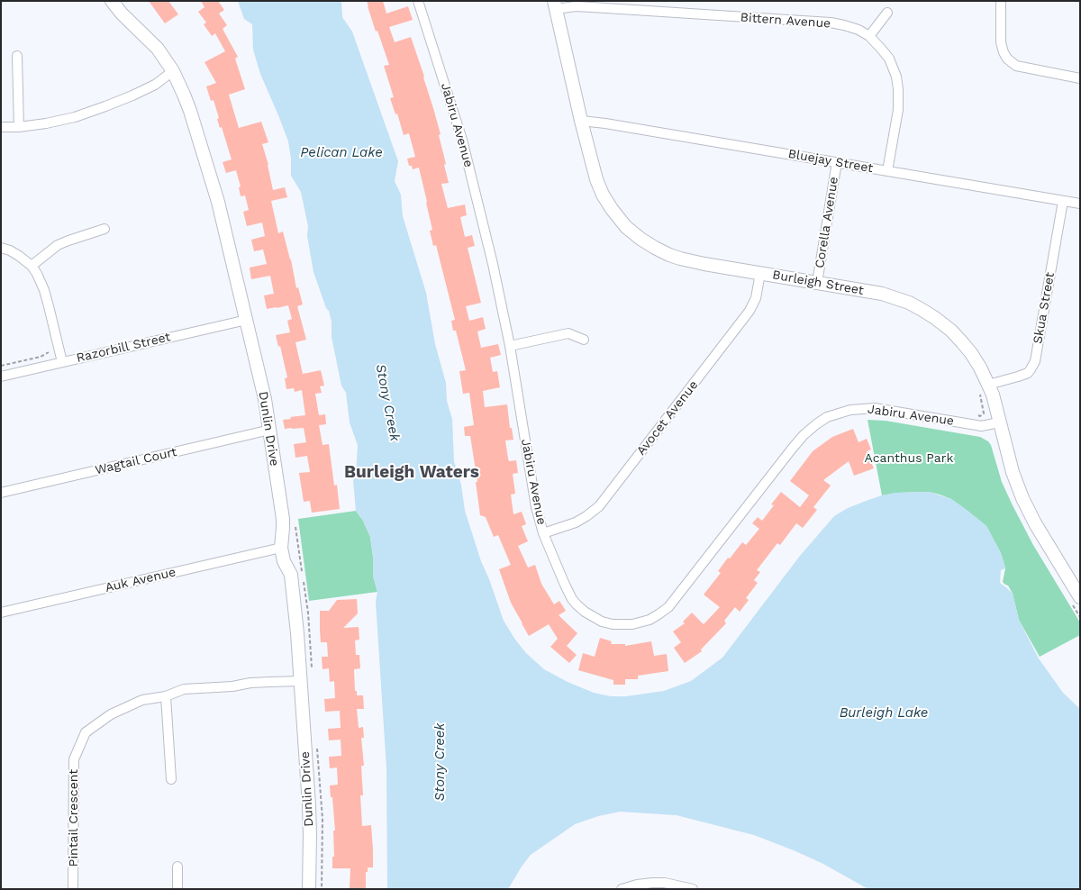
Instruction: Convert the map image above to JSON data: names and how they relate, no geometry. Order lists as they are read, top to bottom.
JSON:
{
  "streets": {
    "street": [
      "Bittern Avenue",
      "Jabiru Avenue",
      "Bluejay Street",
      "Corella Avenue",
      "Burleigh Street",
      "Skua Street",
      "Razorbill Street",
      "Avocet Avenue",
      "Dunlin Drive",
      "Wagtail Court",
      "Auk Avenue",
      "Pintail Crescent"
    ]
  },
  "crossings": [
    ["Bittern Avenue", "Bluejay Street"],
    ["Bittern Avenue", "Burleigh Street"],
    ["Jabiru Avenue", "Burleigh Street"],
    ["Jabiru Avenue", "Avocet Avenue"],
    ["Bluejay Street", "Corella Avenue"],
    ["Bluejay Street", "Burleigh Street"],
    ["Bluejay Street", "Skua Street"],
    ["Corella Avenue", "Burleigh Street"],
    ["Burleigh Street", "Skua Street"],
    ["Burleigh Street", "Avocet Avenue"],
    ["Razorbill Street", "Dunlin Drive"],
    ["Dunlin Drive", "Wagtail Court"],
    ["Dunlin Drive", "Auk Avenue"],
    ["Dunlin Drive", "Pintail Crescent"]
  ],
  "districts": ["Burleigh Waters"],
  "water": ["Pelican Lake", "Stony Creek", "Burleigh Lake"],
  "parks": ["Acanthus Park"]
}
